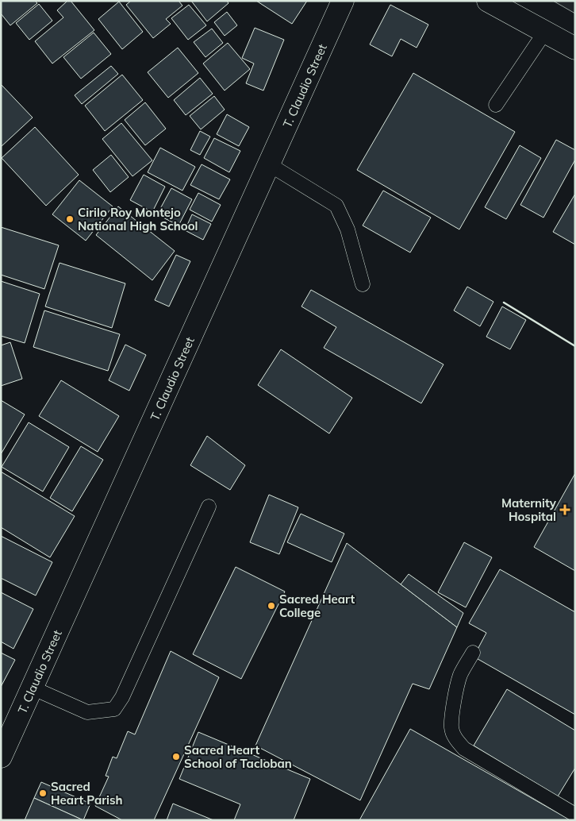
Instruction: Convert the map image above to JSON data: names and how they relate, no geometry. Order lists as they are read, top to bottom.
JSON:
{
  "streets": {
    "street": ["T. Claudio Street"]
  },
  "places": {
    "other": [
      "Cirilo Roy Montejo National High School",
      "Sacred Heart College",
      "Sacred Heart School of Tacloban",
      "Sacred Heart Parish"
    ],
    "health": ["Maternity Hospital"]
  }
}
